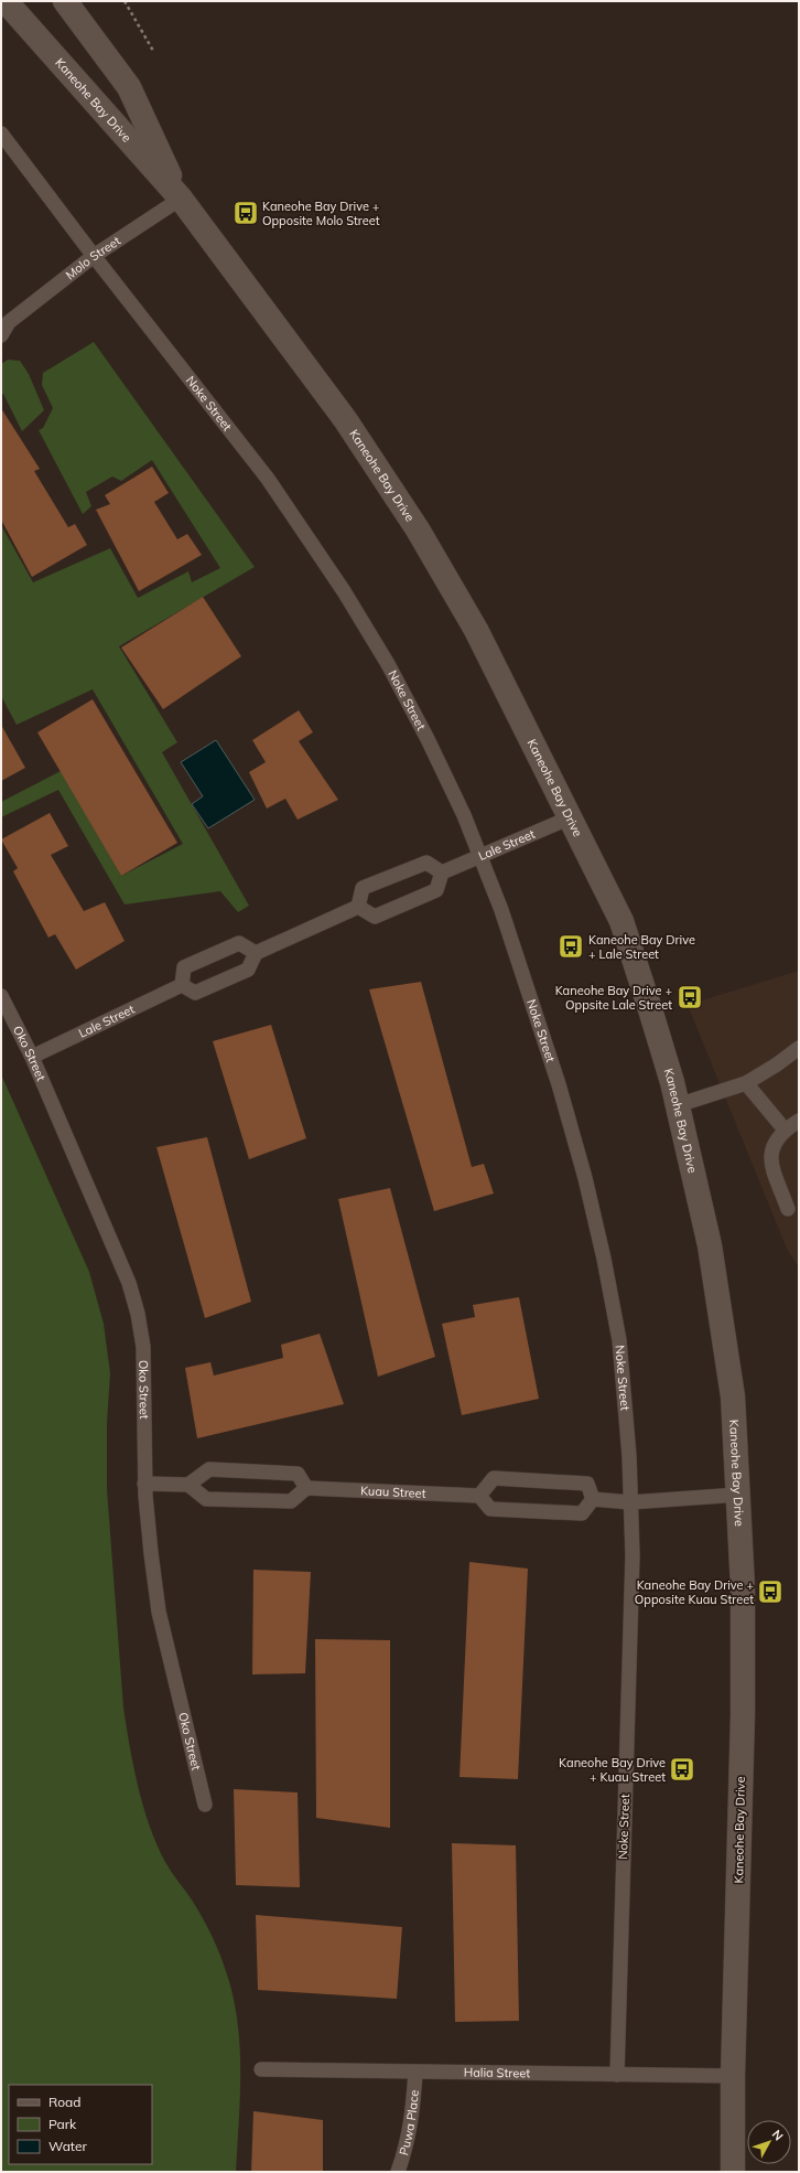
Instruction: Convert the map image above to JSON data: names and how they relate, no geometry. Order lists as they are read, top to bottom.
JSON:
{
  "streets": {
    "main road": ["Kaneohe Bay Drive"],
    "lane": [
      "Molo Street",
      "Noke Street",
      "Lale Street",
      "Oko Street",
      "Kuau Street",
      "Halia Street",
      "Puwa Place"
    ]
  },
  "crossings": [
    ["Kaneohe Bay Drive", "Molo Street"],
    ["Kaneohe Bay Drive", "Lale Street"],
    ["Kaneohe Bay Drive", "Halia Street"],
    ["Molo Street", "Noke Street"],
    ["Noke Street", "Lale Street"],
    ["Noke Street", "Halia Street"],
    ["Lale Street", "Oko Street"],
    ["Halia Street", "Puwa Place"]
  ],
  "places": {
    "bus stop": [
      "Kaneohe Bay Drive + Opposite Molo Street",
      "Kaneohe Bay Drive + Lale Street",
      "Kaneohe Bay Drive + Oppsite Lale Street",
      "Kaneohe Bay Drive + Opposite Kuau Street",
      "Kaneohe Bay Drive + Kuau Street"
    ]
  },
  "legend": ["Road", "Park", "Water"],
  "north": "top right"
}
